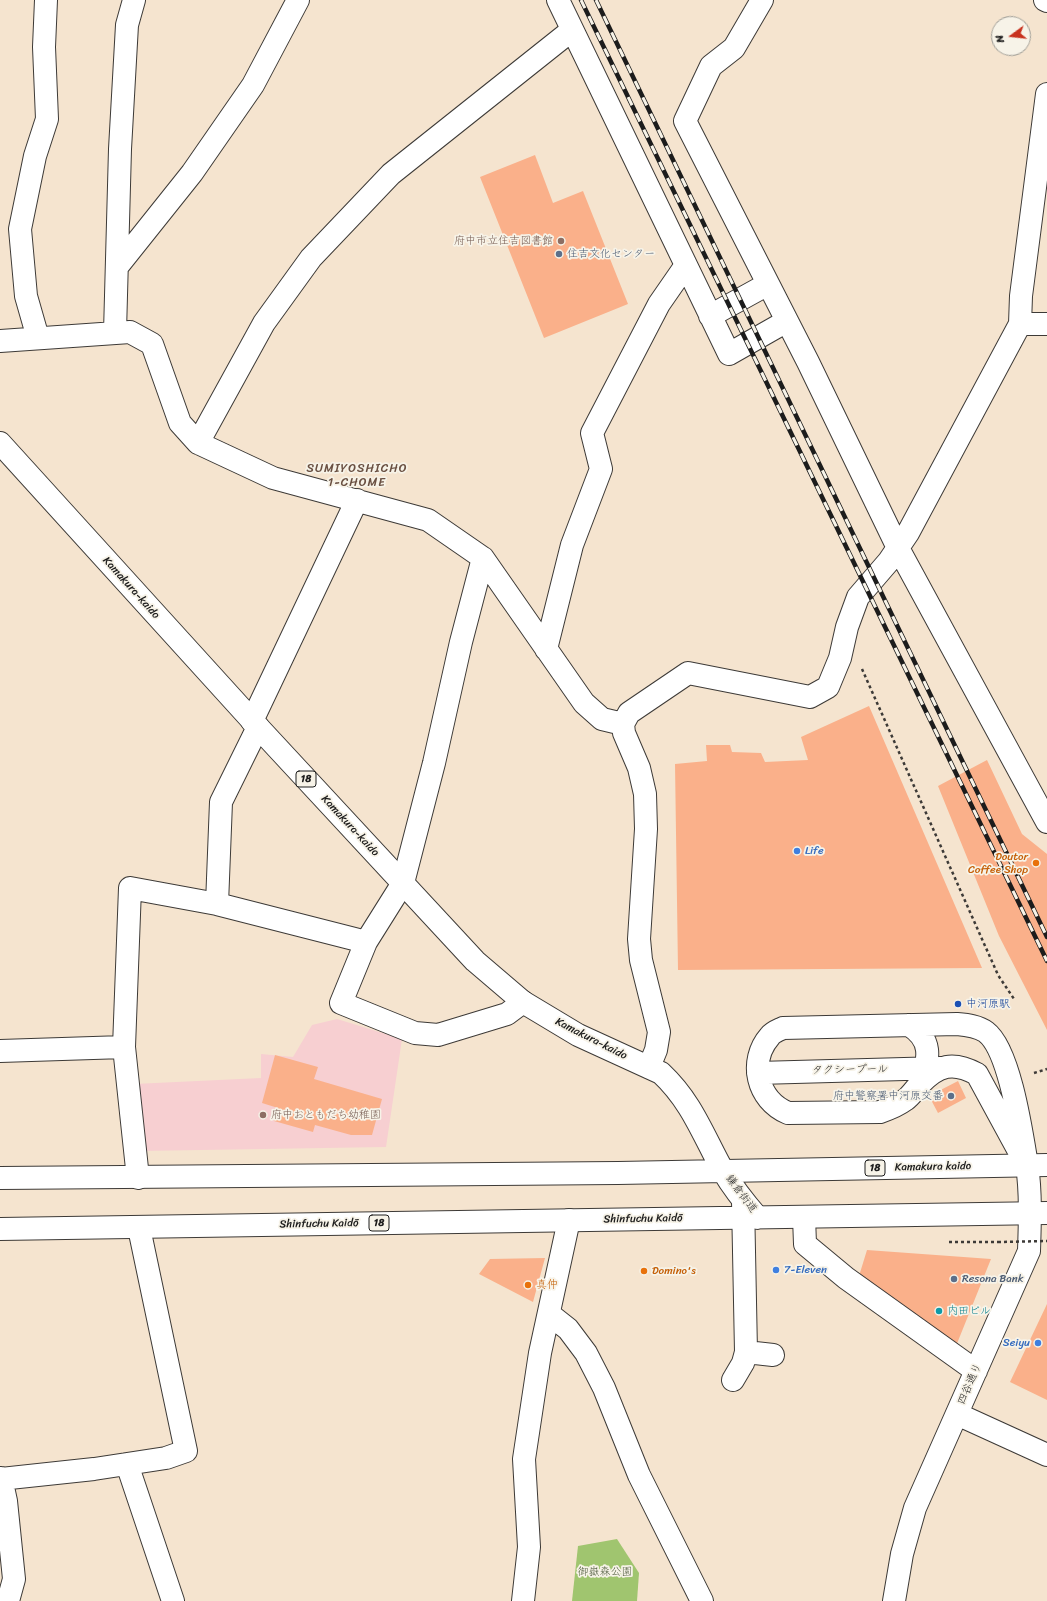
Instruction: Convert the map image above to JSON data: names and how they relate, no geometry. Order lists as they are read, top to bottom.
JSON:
{
  "streets": {
    "street": [
      "Kamakura-kaido",
      "18",
      "タクシープール",
      "Kamakura kaido",
      "鎌倉街道",
      "Shinfuchu Kaidō",
      "四谷通り"
    ]
  },
  "crossings": [
    ["Kamakura-kaido", "18"],
    ["Kamakura-kaido", "Kamakura kaido"],
    ["Kamakura-kaido", "鎌倉街道"],
    ["18", "Kamakura kaido"],
    ["18", "鎌倉街道"],
    ["18", "Shinfuchu Kaidō"],
    ["18", "四谷通り"],
    ["タクシープール", "Kamakura kaido"],
    ["タクシープール", "四谷通り"],
    ["Kamakura kaido", "鎌倉街道"],
    ["Kamakura kaido", "四谷通り"],
    ["鎌倉街道", "Shinfuchu Kaidō"]
  ],
  "districts": ["SUMIYOSHICHO 1-CHOME"],
  "parks": ["御嶽森公園"],
  "places": [
    "府中市立住吉図書館",
    "住吉文化センター",
    "Life",
    "Doutor Coffee Shop",
    "中河原駅",
    "府中警察署中河原交番",
    "府中おともだち幼稚園",
    "7-Eleven",
    "Domino's",
    "Resona Bank",
    "真仲",
    "内田ビル",
    "Seiyu"
  ],
  "north": "left"
}
